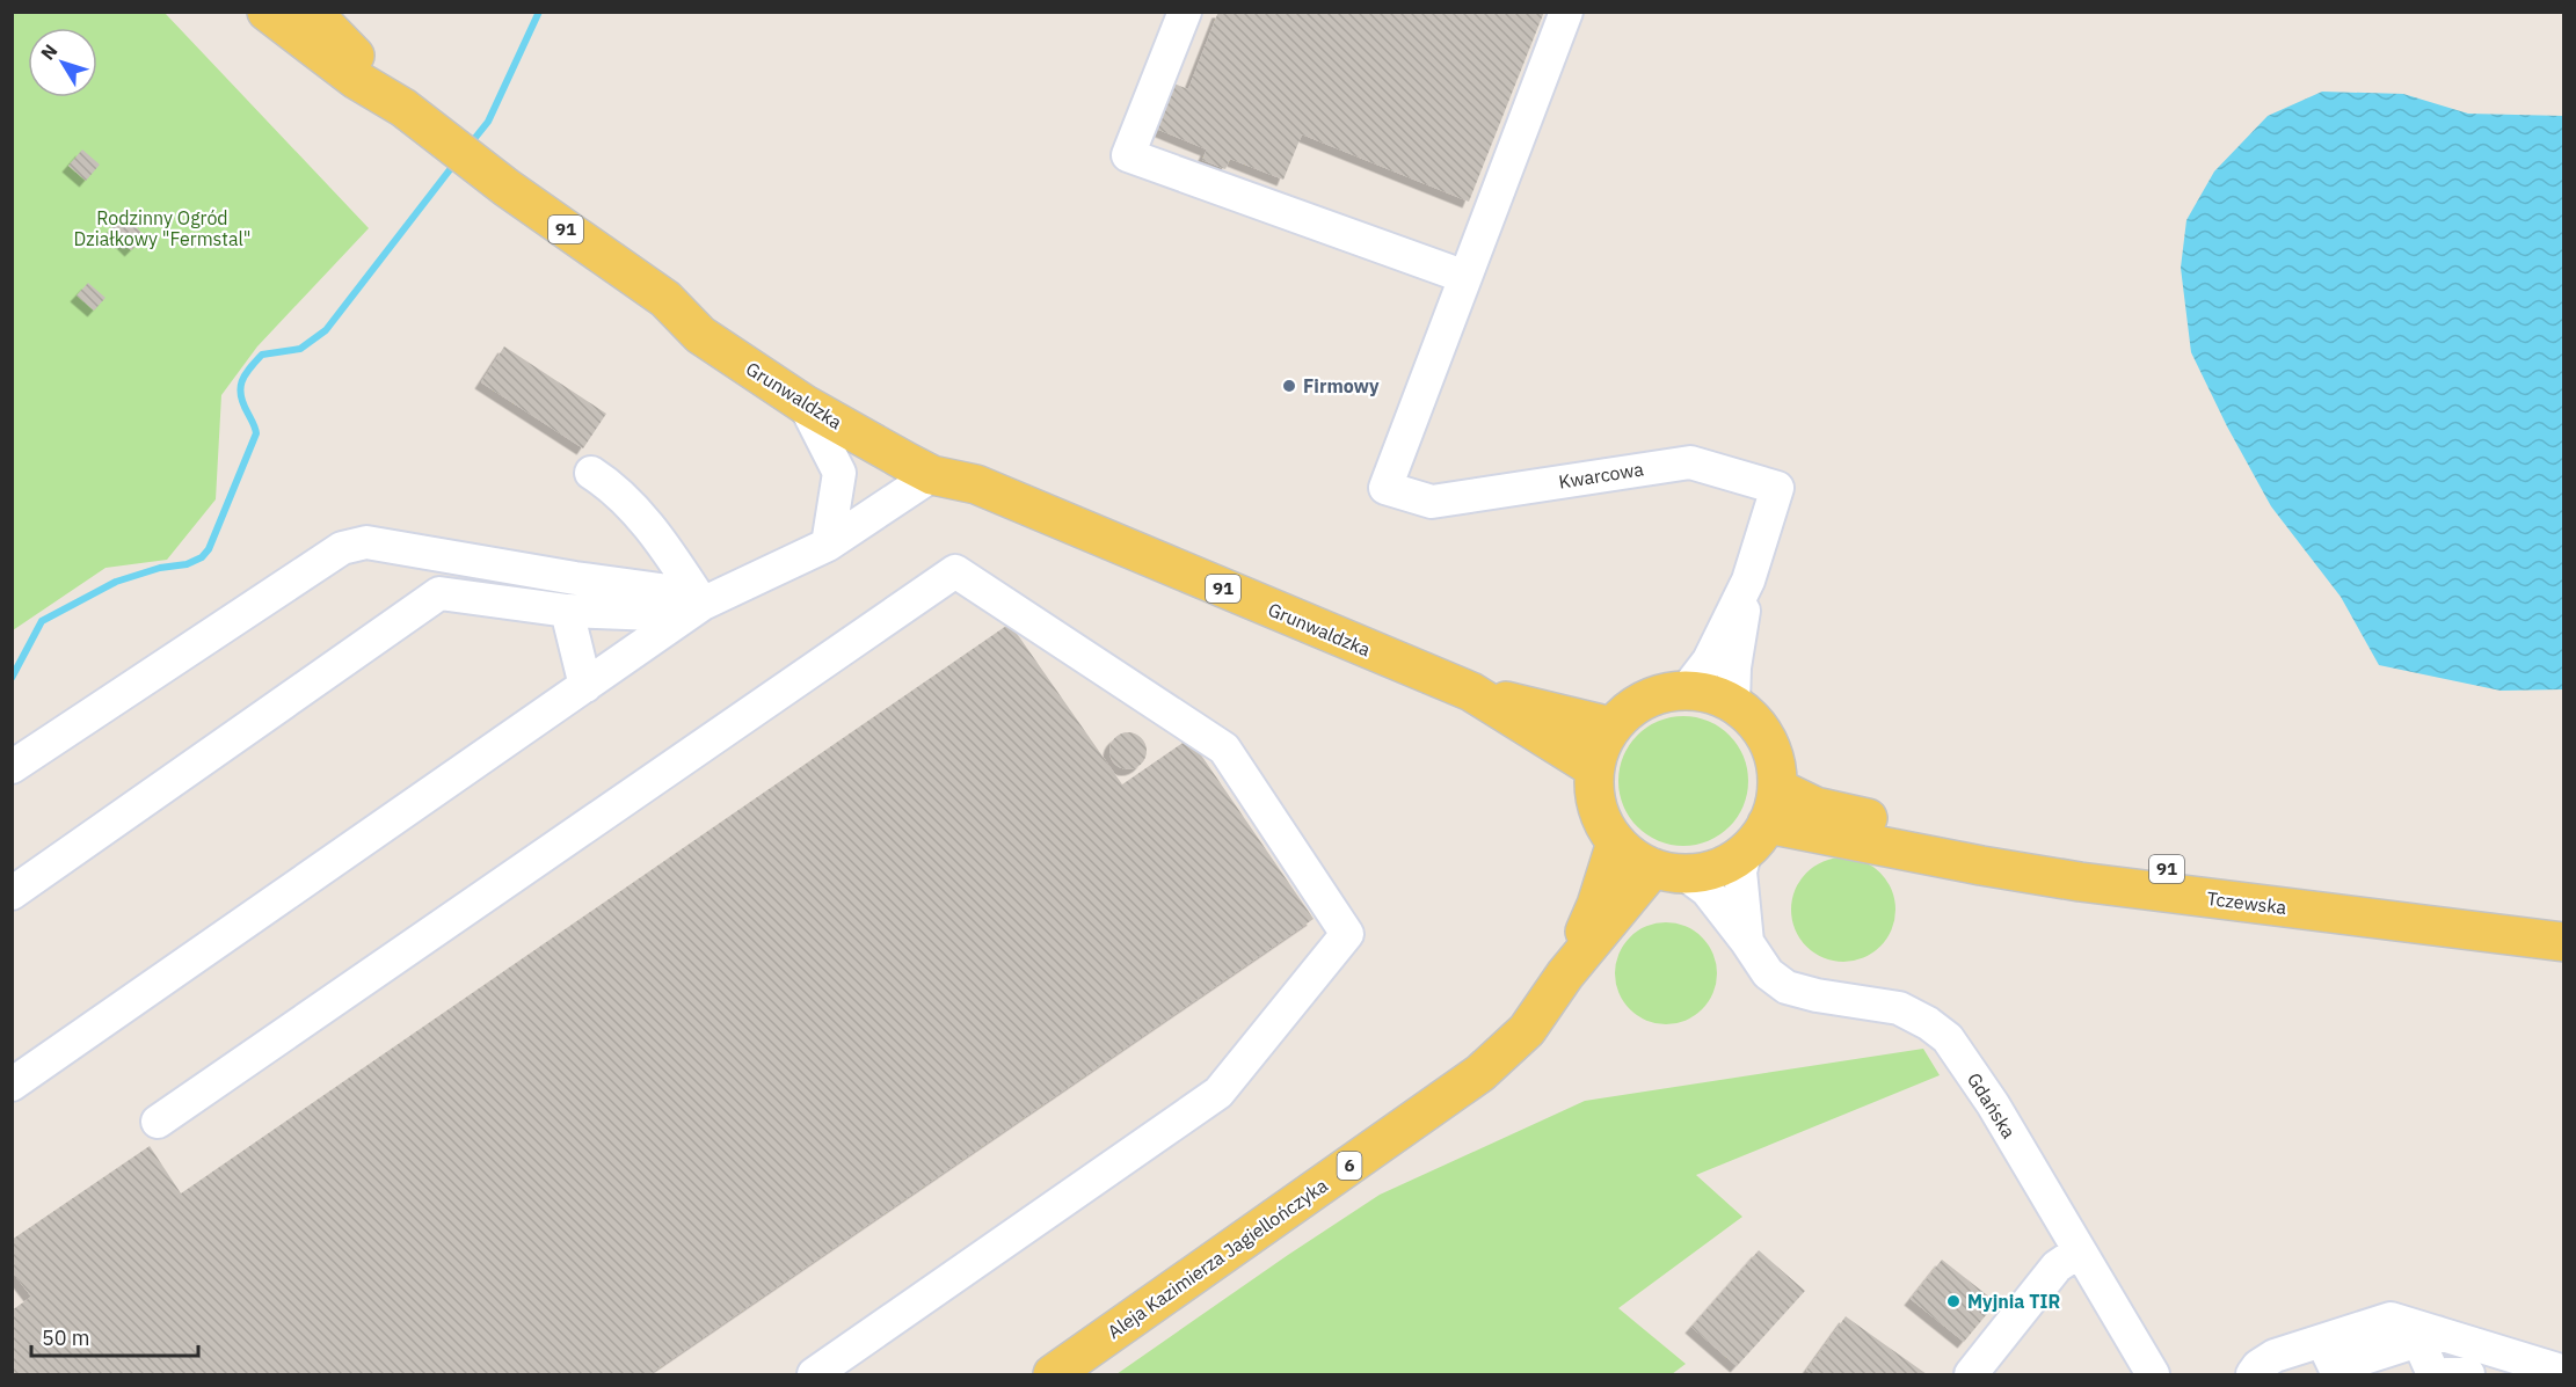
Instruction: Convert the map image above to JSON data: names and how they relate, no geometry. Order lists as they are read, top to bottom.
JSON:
{
  "streets": {
    "main road": [
      "91",
      "Grunwaldzka",
      "Tczewska",
      "6",
      "Aleja Kazimierza Jagiellończyka"
    ],
    "street": ["Kwarcowa", "Gdańska"]
  },
  "crossings": [
    ["Grunwaldzka", "Kwarcowa"],
    ["Grunwaldzka", "Tczewska"],
    ["Grunwaldzka", "Gdańska"],
    ["Grunwaldzka", "Aleja Kazimierza Jagiellończyka"],
    ["Kwarcowa", "Tczewska"],
    ["Kwarcowa", "Gdańska"],
    ["Kwarcowa", "Aleja Kazimierza Jagiellończyka"],
    ["Tczewska", "Gdańska"],
    ["Tczewska", "Aleja Kazimierza Jagiellończyka"],
    ["Gdańska", "Aleja Kazimierza Jagiellończyka"]
  ],
  "parks": ["Rodzinny Ogród Działkowy \"Fermstal\""],
  "places": ["Firmowy", "Myjnia TIR"],
  "scale_bar": "50 m",
  "north": "top left"
}
